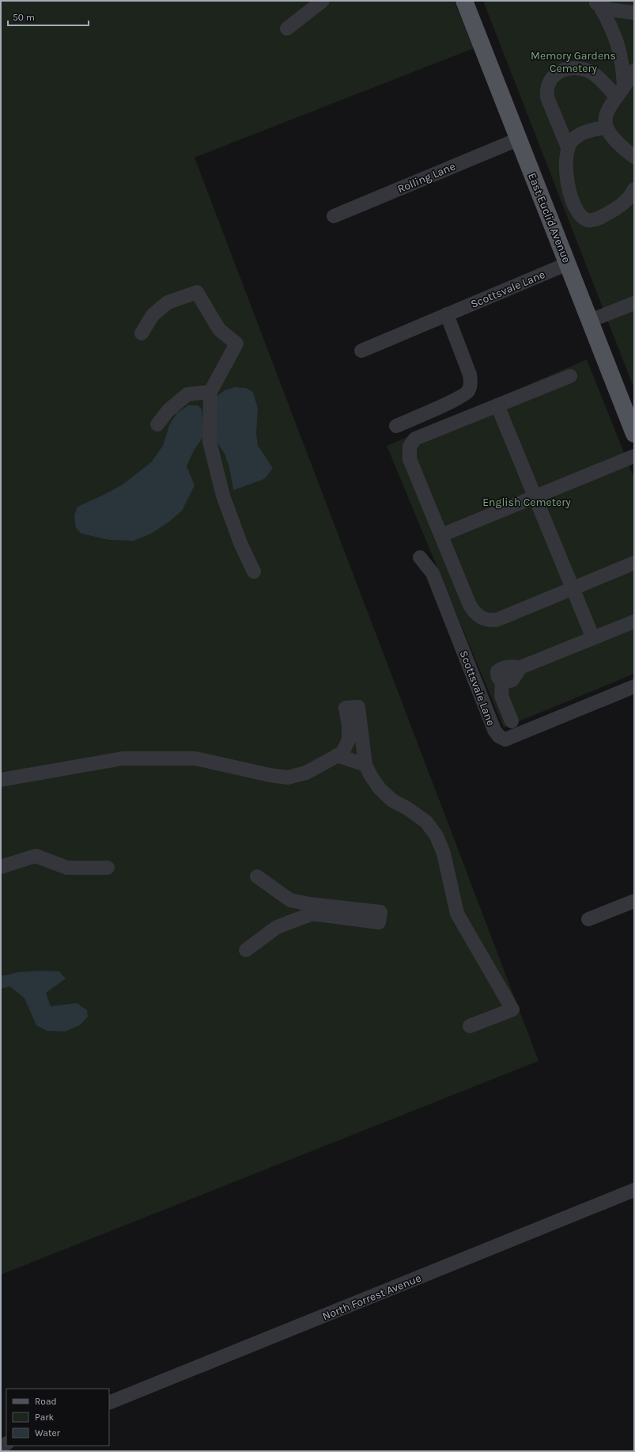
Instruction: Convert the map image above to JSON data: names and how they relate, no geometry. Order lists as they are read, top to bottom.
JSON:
{
  "streets": {
    "main road": ["East Euclid Avenue"],
    "street": ["Rolling Lane", "Scottsvale Lane", "North Forrest Avenue"]
  },
  "crossings": [
    ["Rolling Lane", "East Euclid Avenue"],
    ["East Euclid Avenue", "Scottsvale Lane"]
  ],
  "parks": ["Memory Gardens Cemetery", "English Cemetery"],
  "legend": ["Road", "Park", "Water"],
  "scale_bar": "50 m"
}
